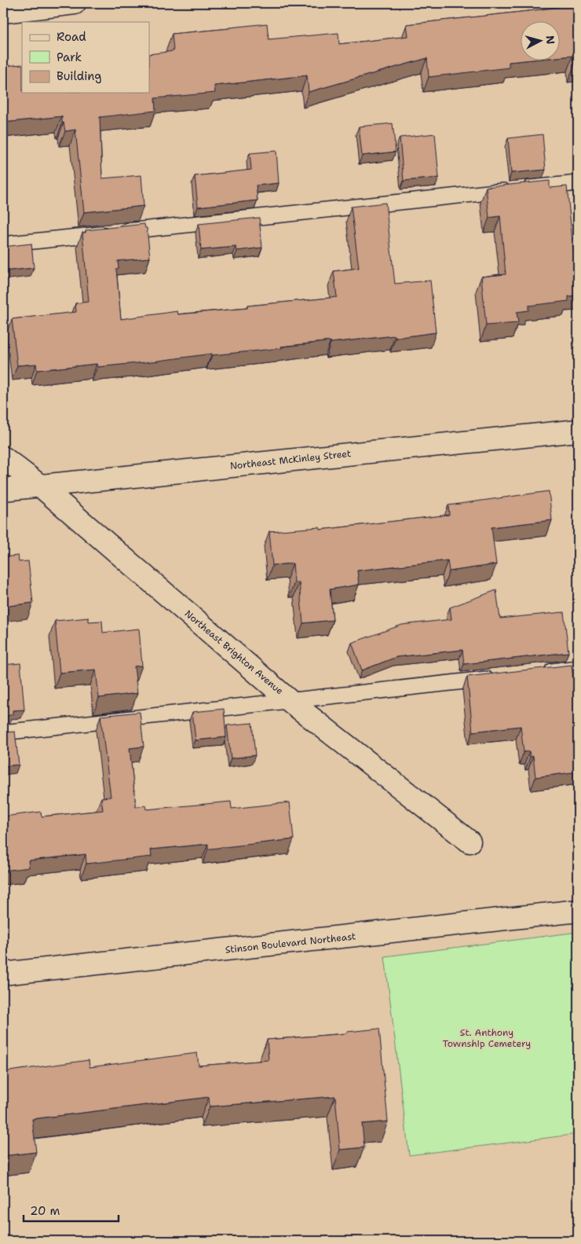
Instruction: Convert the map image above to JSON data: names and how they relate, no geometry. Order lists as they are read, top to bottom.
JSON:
{
  "streets": {
    "street": ["Northeast McKinley Street", "Northeast Brighton Avenue", "Stinson Boulevard Northeast"]
  },
  "crossings": [
    ["Northeast McKinley Street", "Northeast Brighton Avenue"]
  ],
  "parks": ["St. Anthony Township Cemetery"],
  "legend": ["Road", "Park", "Building"],
  "scale_bar": "20 m",
  "north": "right"
}
